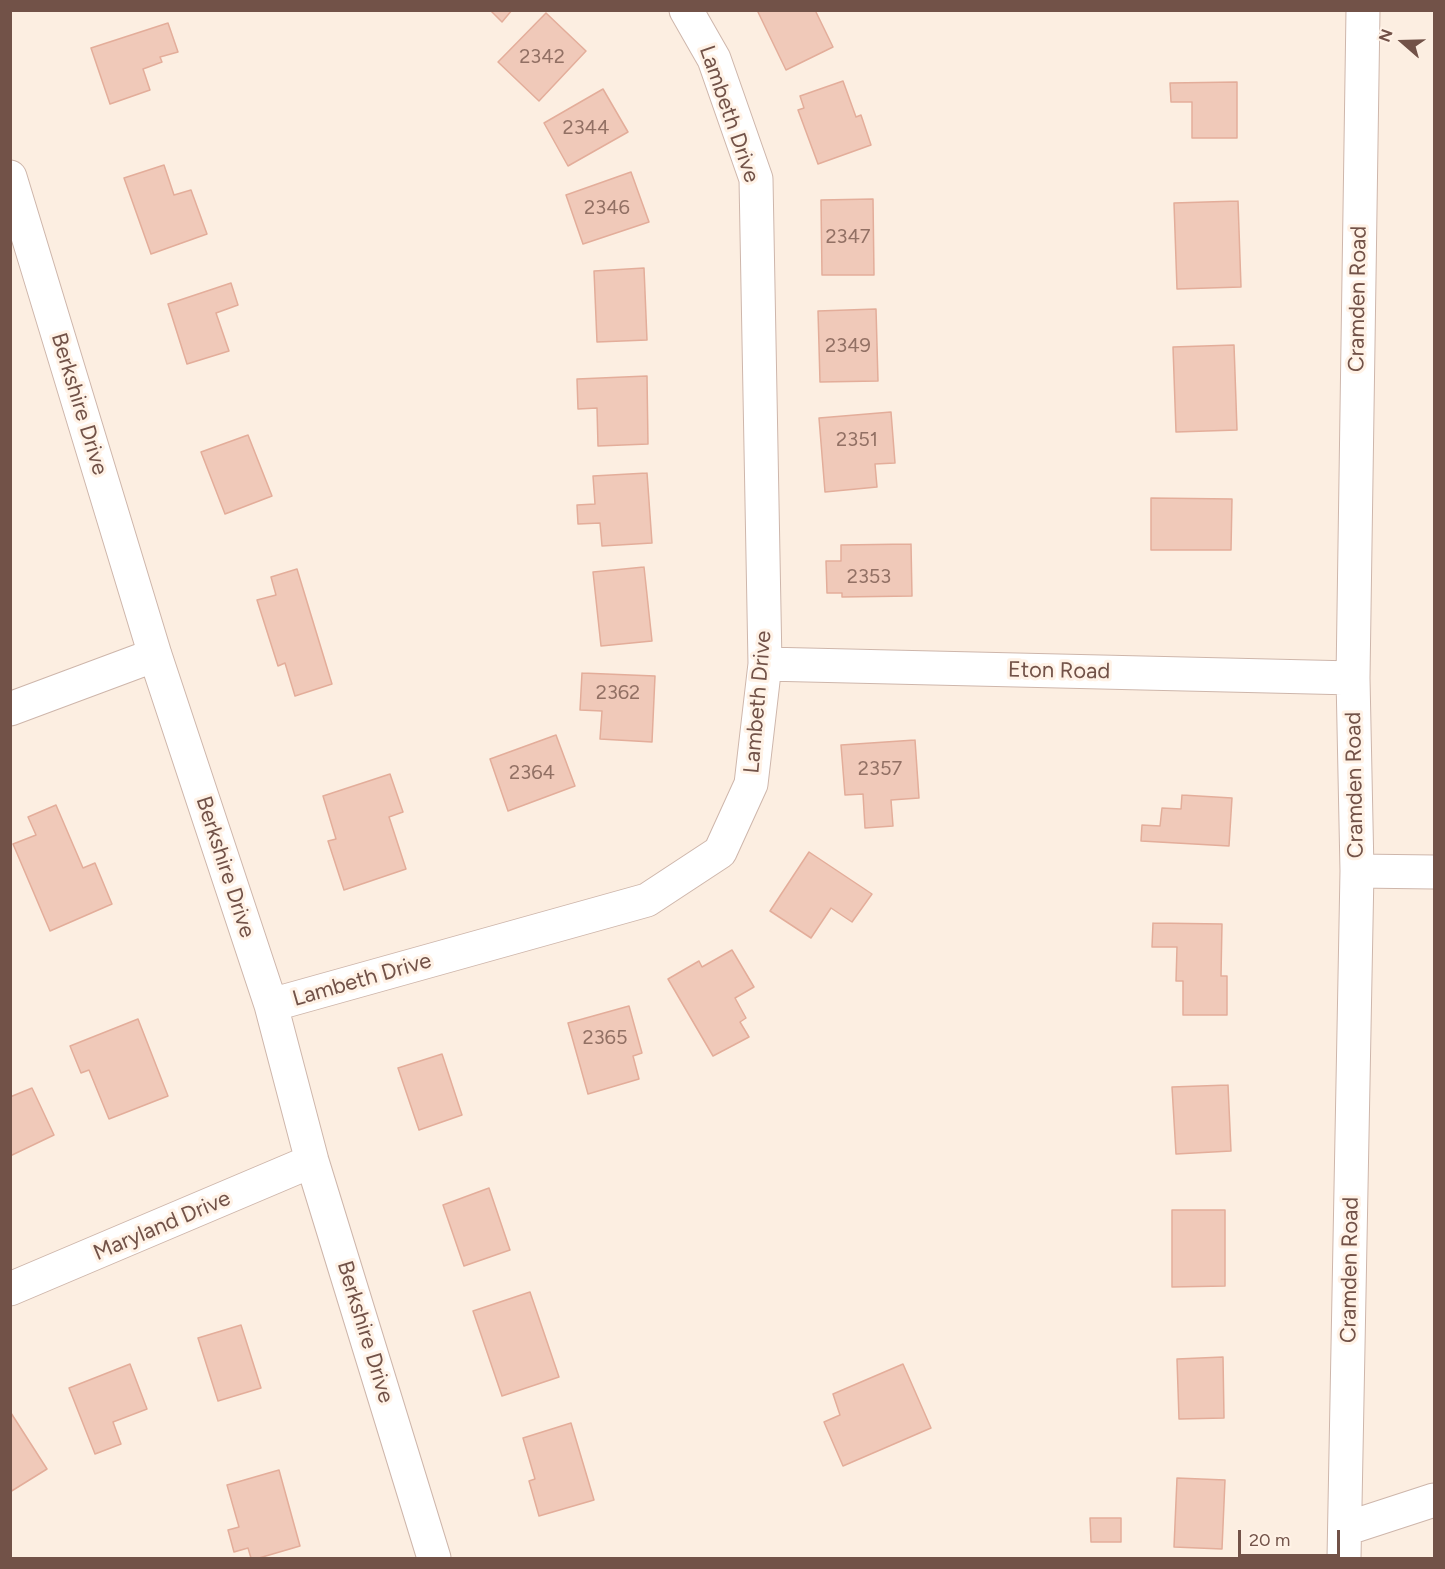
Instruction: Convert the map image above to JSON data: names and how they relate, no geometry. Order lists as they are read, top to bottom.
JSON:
{
  "streets": {
    "street": [
      "Lambeth Drive",
      "Cramden Road",
      "Berkshire Drive",
      "Eton Road",
      "Maryland Drive"
    ]
  },
  "crossings": [
    ["Lambeth Drive", "Berkshire Drive"],
    ["Lambeth Drive", "Eton Road"],
    ["Cramden Road", "Eton Road"],
    ["Berkshire Drive", "Maryland Drive"]
  ],
  "house_numbers": [
    "2342",
    "2344",
    "2346",
    "2347",
    "2349",
    "2351",
    "2353",
    "2362",
    "2357",
    "2364",
    "2365"
  ],
  "scale_bar": "20 m",
  "north": "left"
}
